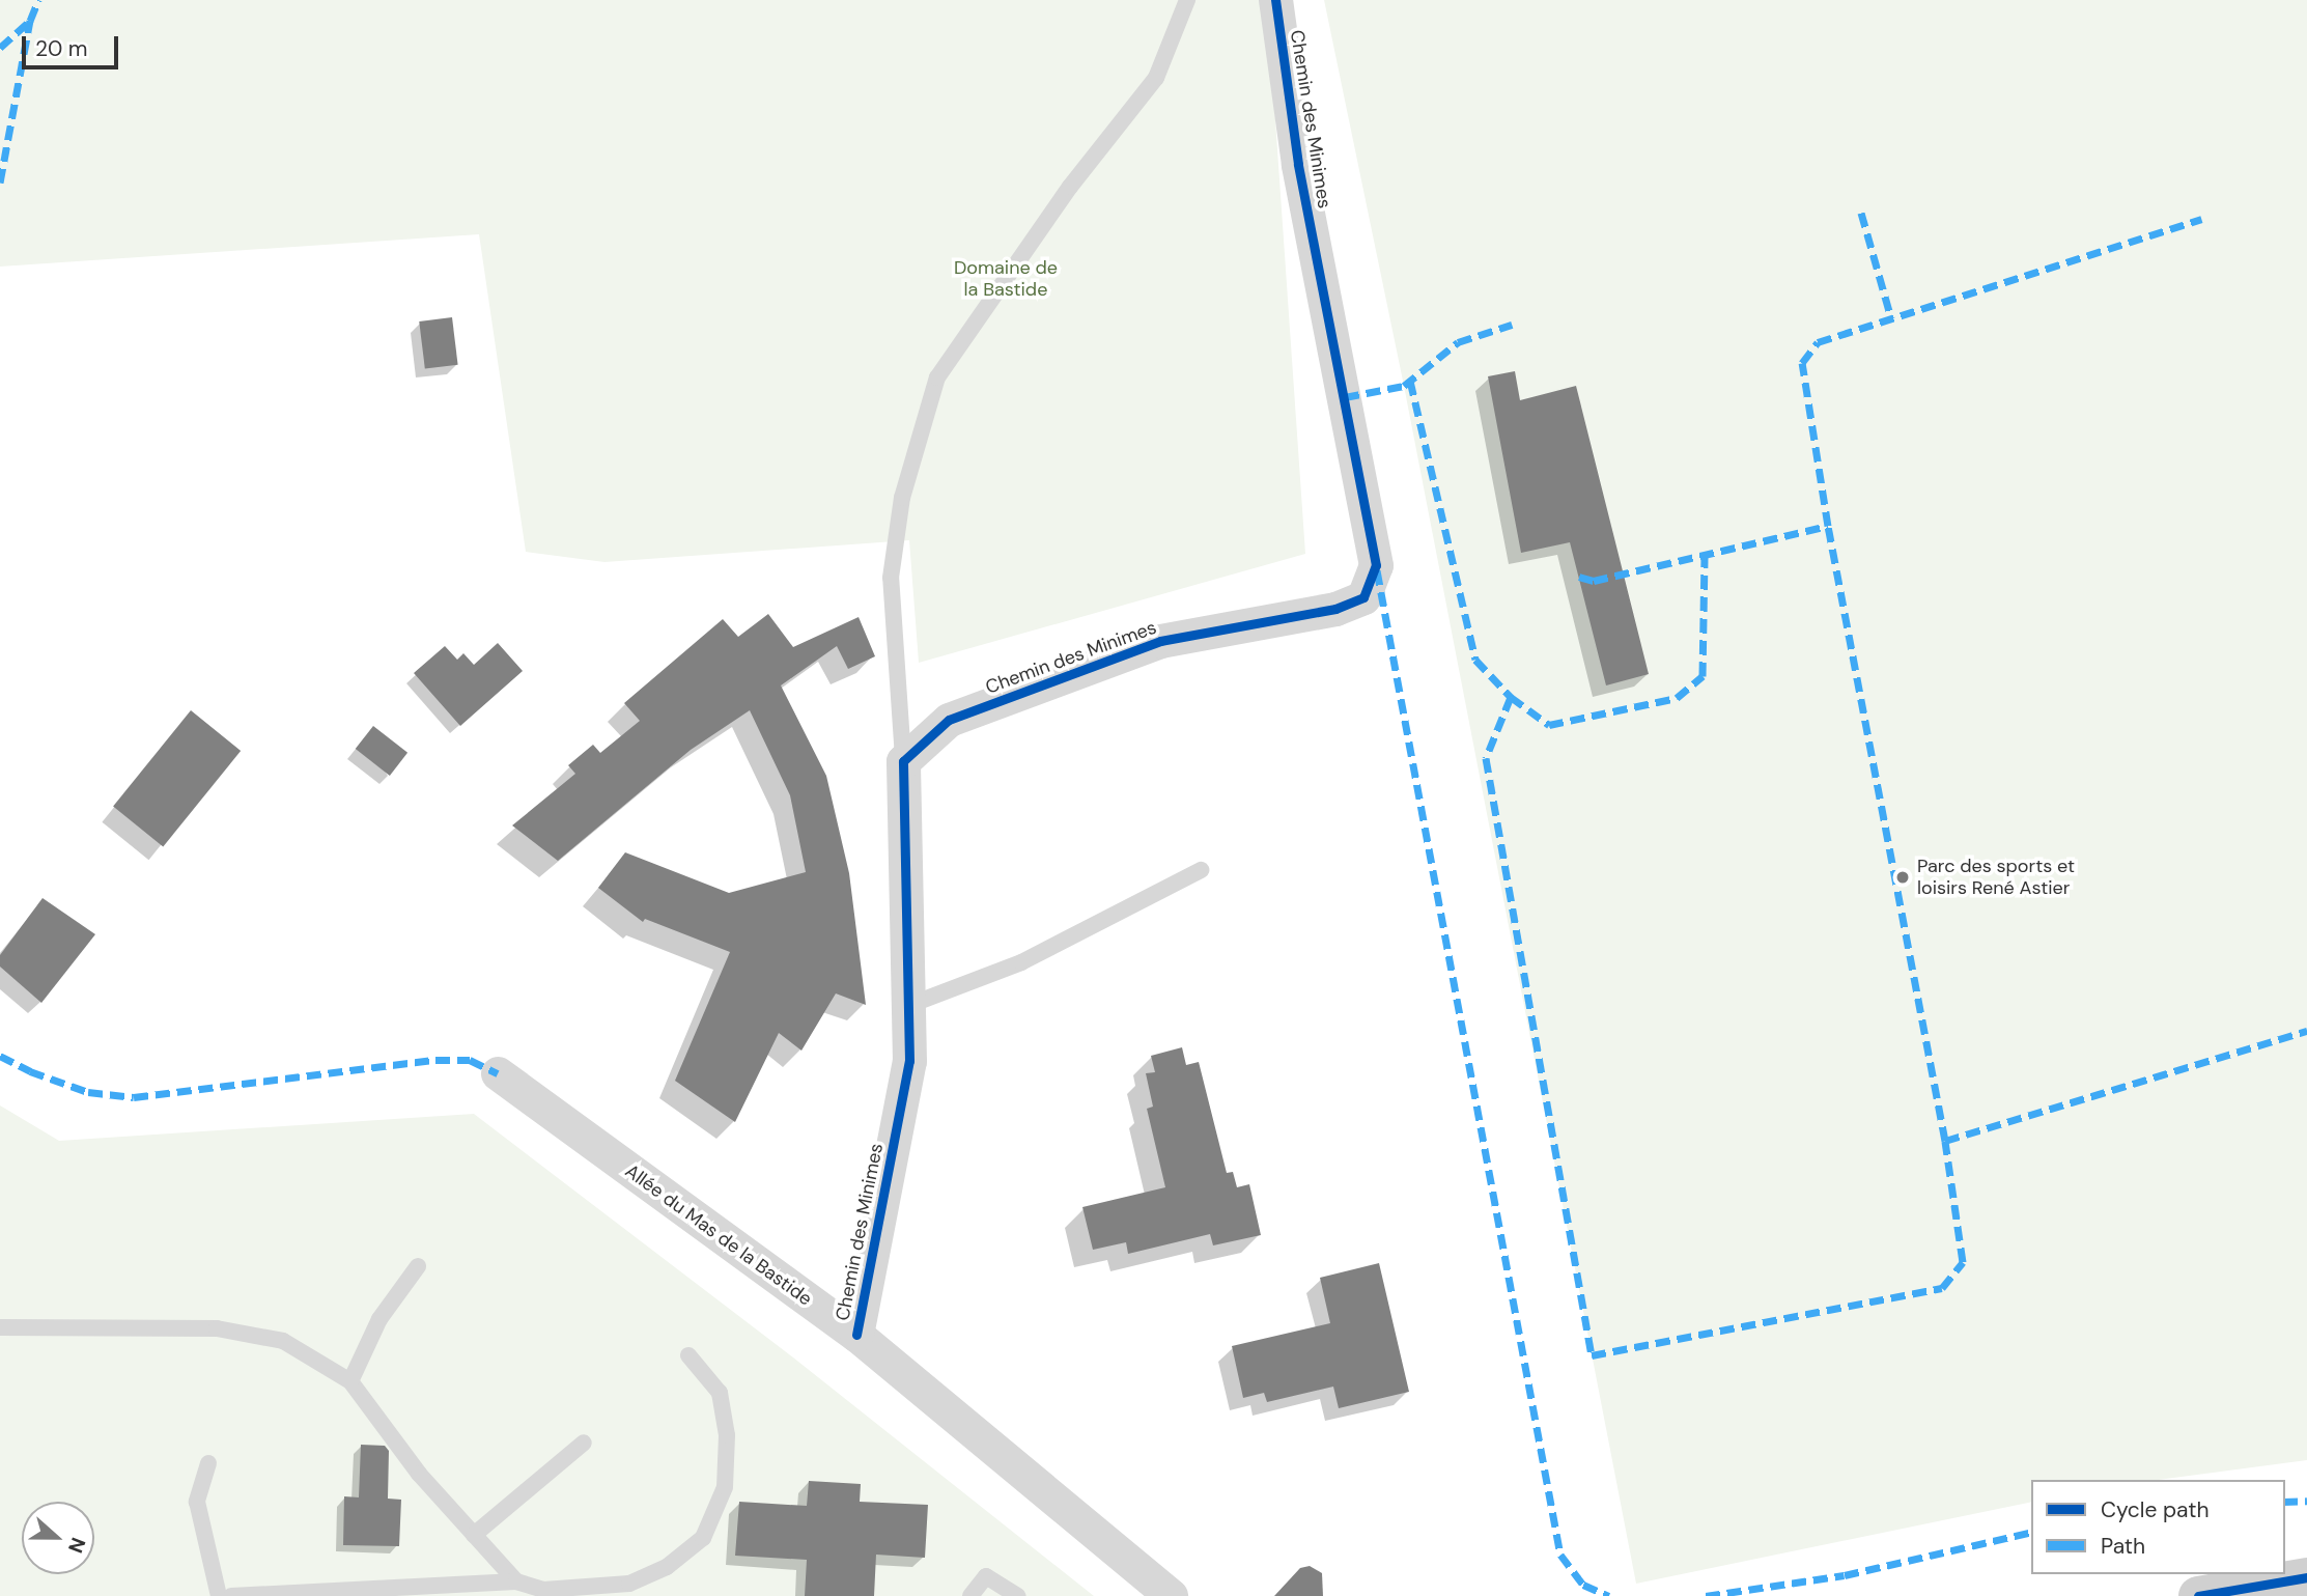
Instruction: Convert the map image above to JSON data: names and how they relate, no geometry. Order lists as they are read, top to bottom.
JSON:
{
  "streets": {
    "street": ["Chemin des Minimes", "Allée du Mas de la Bastide"]
  },
  "crossings": [
    ["Chemin des Minimes", "Allée du Mas de la Bastide"]
  ],
  "parks": ["Domaine de la Bastide"],
  "places": ["Parc des sports et loisirs René Astier"],
  "legend": ["Cycle path", "Path"],
  "scale_bar": "20 m",
  "north": "right"
}
